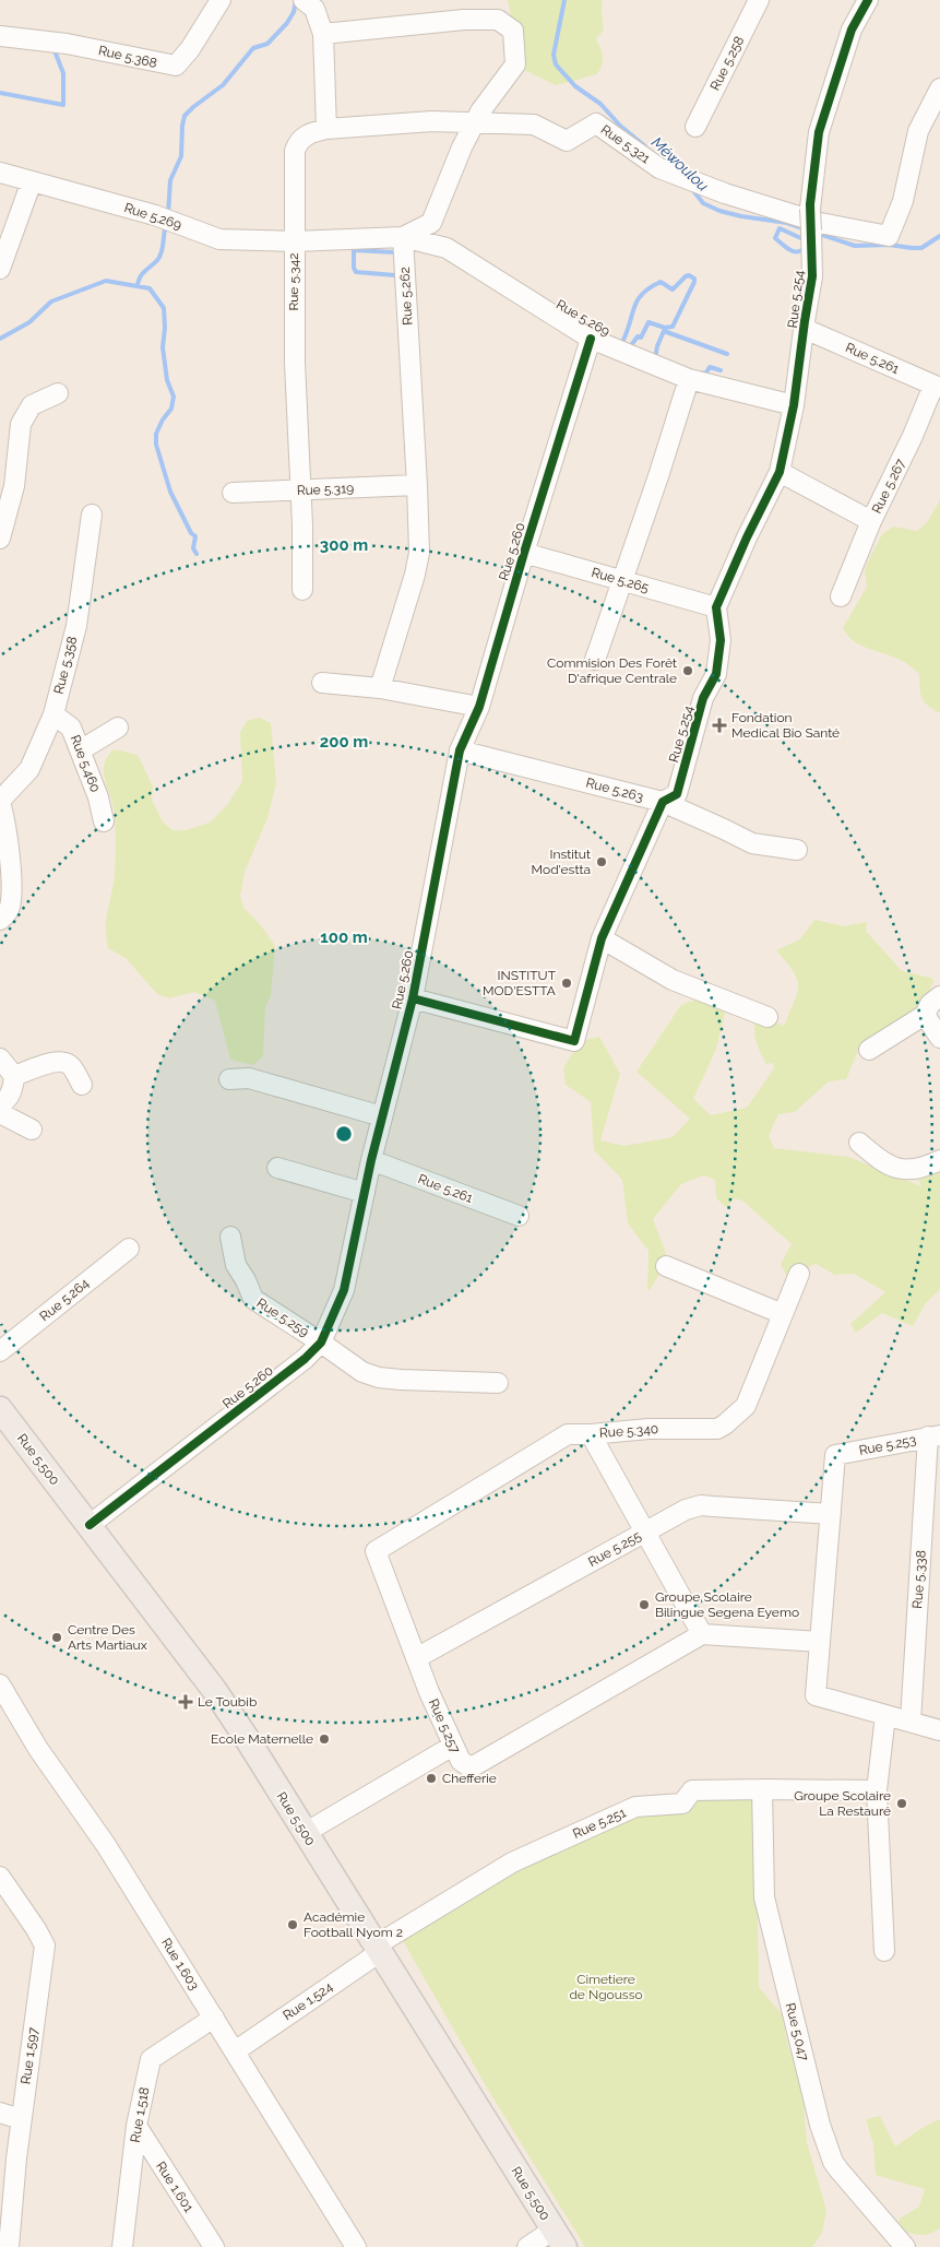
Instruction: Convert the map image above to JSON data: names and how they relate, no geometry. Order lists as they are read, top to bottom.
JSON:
{
  "streets": {
    "main road": ["Rue 5.500"],
    "street": [
      "Rue 5.368",
      "Rue 5.258",
      "Rue 5.321",
      "Rue 5.269",
      "Rue 5.342",
      "Rue 5.262",
      "Rue 5.254",
      "Rue 5.261",
      "Rue 5.267",
      "Rue 5.319",
      "Rue 5.260",
      "Rue 5.265",
      "Rue 5.358",
      "Rue 5.460",
      "Rue 5.263",
      "Rue 5.264",
      "Rue 5.259",
      "Rue 5.340",
      "Rue 5.253",
      "Rue 5.255",
      "Rue 5.338",
      "Rue 5.257",
      "Rue 5.251",
      "Rue 1.603",
      "Rue 1.524",
      "Rue 5.047",
      "Rue 1.597",
      "Rue 1.518",
      "Rue 1.601"
    ]
  },
  "crossings": [
    ["Rue 5.321", "Rue 5.342"],
    ["Rue 5.269", "Rue 5.342"],
    ["Rue 5.269", "Rue 5.262"],
    ["Rue 5.269", "Rue 5.254"],
    ["Rue 5.269", "Rue 5.260"],
    ["Rue 5.342", "Rue 5.319"],
    ["Rue 5.262", "Rue 5.319"],
    ["Rue 5.254", "Rue 5.261"],
    ["Rue 5.254", "Rue 5.267"],
    ["Rue 5.254", "Rue 5.260"],
    ["Rue 5.254", "Rue 5.265"],
    ["Rue 5.254", "Rue 5.263"],
    ["Rue 5.261", "Rue 5.267"],
    ["Rue 5.261", "Rue 5.260"],
    ["Rue 5.260", "Rue 5.265"],
    ["Rue 5.260", "Rue 5.263"],
    ["Rue 5.260", "Rue 5.259"],
    ["Rue 5.260", "Rue 5.500"],
    ["Rue 5.358", "Rue 5.460"],
    ["Rue 5.340", "Rue 5.255"],
    ["Rue 5.340", "Rue 5.257"],
    ["Rue 5.253", "Rue 5.255"],
    ["Rue 5.253", "Rue 5.338"],
    ["Rue 5.500", "Rue 5.251"],
    ["Rue 5.500", "Rue 1.524"],
    ["Rue 5.255", "Rue 5.257"],
    ["Rue 5.251", "Rue 1.524"],
    ["Rue 5.251", "Rue 5.047"],
    ["Rue 1.603", "Rue 1.524"],
    ["Rue 1.603", "Rue 1.518"],
    ["Rue 1.518", "Rue 1.601"]
  ],
  "water": ["Méwoulou"],
  "parks": ["Cimetiere de Ngousso"],
  "places": {
    "other": [
      "Commision Des Forêt D'afrique Centrale",
      "Institut Mod'estta",
      "INSTITUT MOD'ESTTA",
      "Groupe Scolaire Bilingue Segena Eyemo",
      "Centre Des Arts Martiaux",
      "Ecole Maternelle",
      "Chefferie",
      "Groupe Scolaire La Restauré",
      "Académie Football Nyom 2"
    ],
    "health": ["Fondation Medical Bio Santé", "Le Toubib"]
  },
  "rings": ["300 m", "200 m", "100 m"]
}
